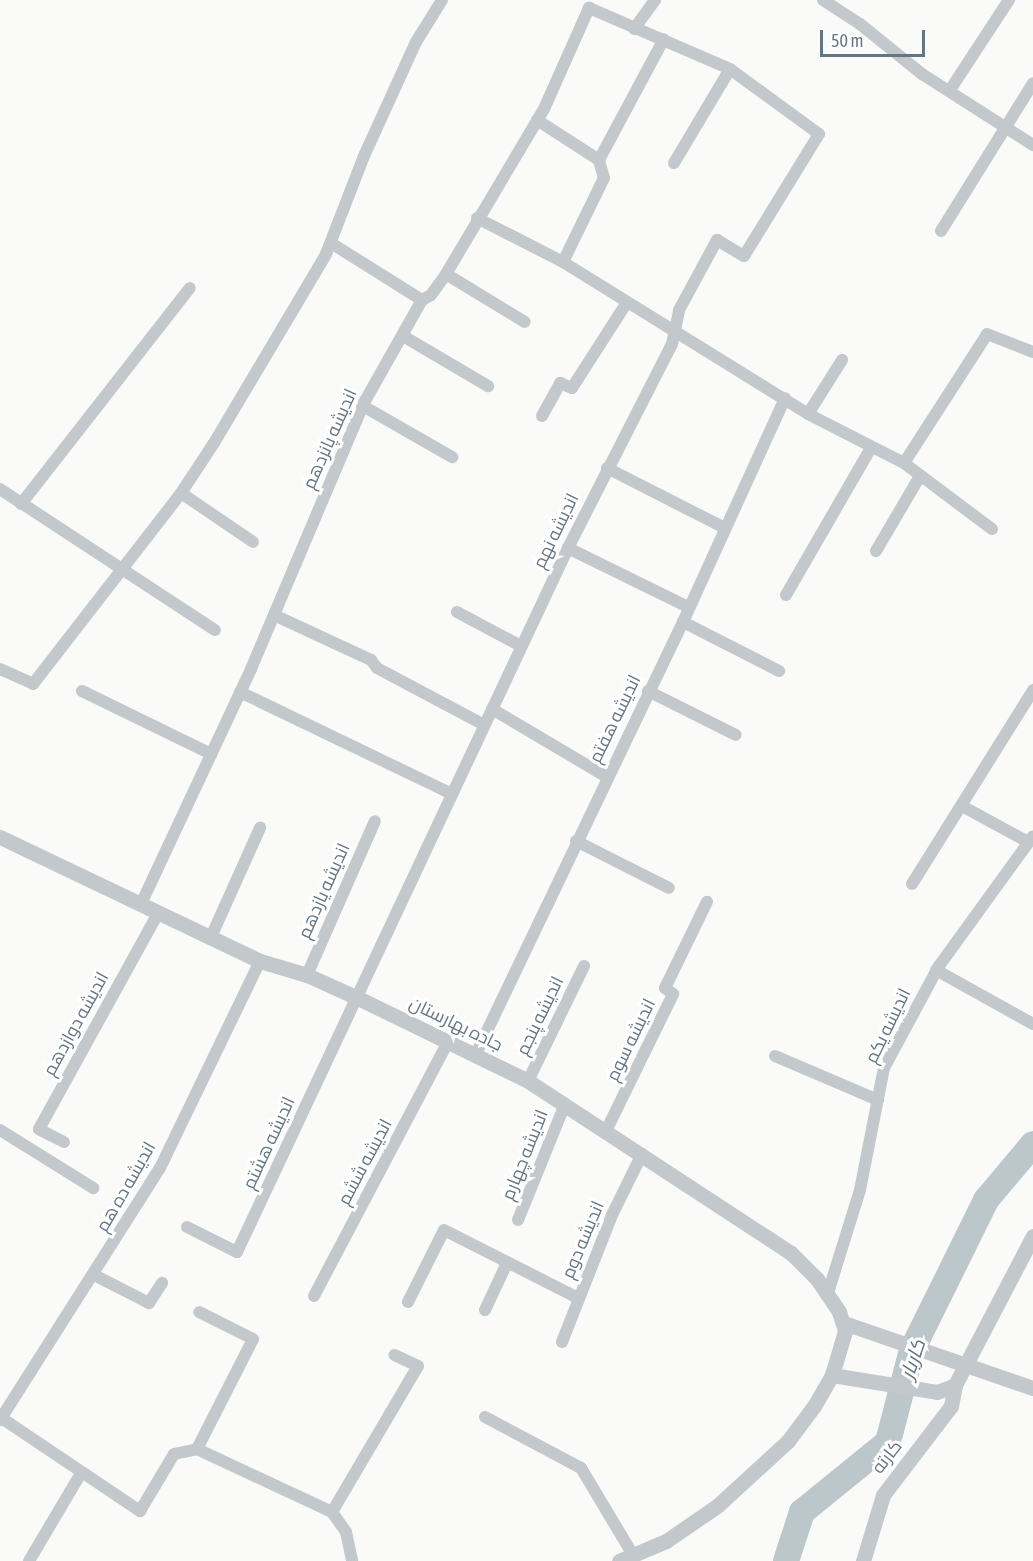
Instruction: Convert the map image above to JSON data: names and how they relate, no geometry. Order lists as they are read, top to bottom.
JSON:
{
  "streets": {
    "street": [
      "اندیشه پانزدهم",
      "اندیشه نهم",
      "اندیشه هفتم",
      "اندیشه یازدهم",
      "اندیشه پنجم",
      "اندیشه دوازدهم",
      "جاده بهارستان",
      "اندیشه یکم",
      "اندیشه سوم",
      "اندیشه هشتم",
      "اندیشه چهارم",
      "اندیشه ششم",
      "اندیشه ده هم",
      "اندیشه دوم",
      "کارته"
    ]
  },
  "crossings": [
    ["اندیشه پانزدهم", "جاده بهارستان"],
    ["اندیشه نهم", "جاده بهارستان"],
    ["اندیشه نهم", "اندیشه هشتم"],
    ["اندیشه هفتم", "جاده بهارستان"],
    ["اندیشه یازدهم", "جاده بهارستان"],
    ["اندیشه پنجم", "جاده بهارستان"],
    ["اندیشه دوازدهم", "جاده بهارستان"],
    ["جاده بهارستان", "اندیشه یکم"],
    ["جاده بهارستان", "اندیشه سوم"],
    ["جاده بهارستان", "اندیشه هشتم"],
    ["جاده بهارستان", "اندیشه چهارم"],
    ["جاده بهارستان", "اندیشه ششم"],
    ["جاده بهارستان", "اندیشه ده هم"],
    ["جاده بهارستان", "اندیشه دوم"]
  ],
  "water": ["کاربار"],
  "scale_bar": "50 m"
}
